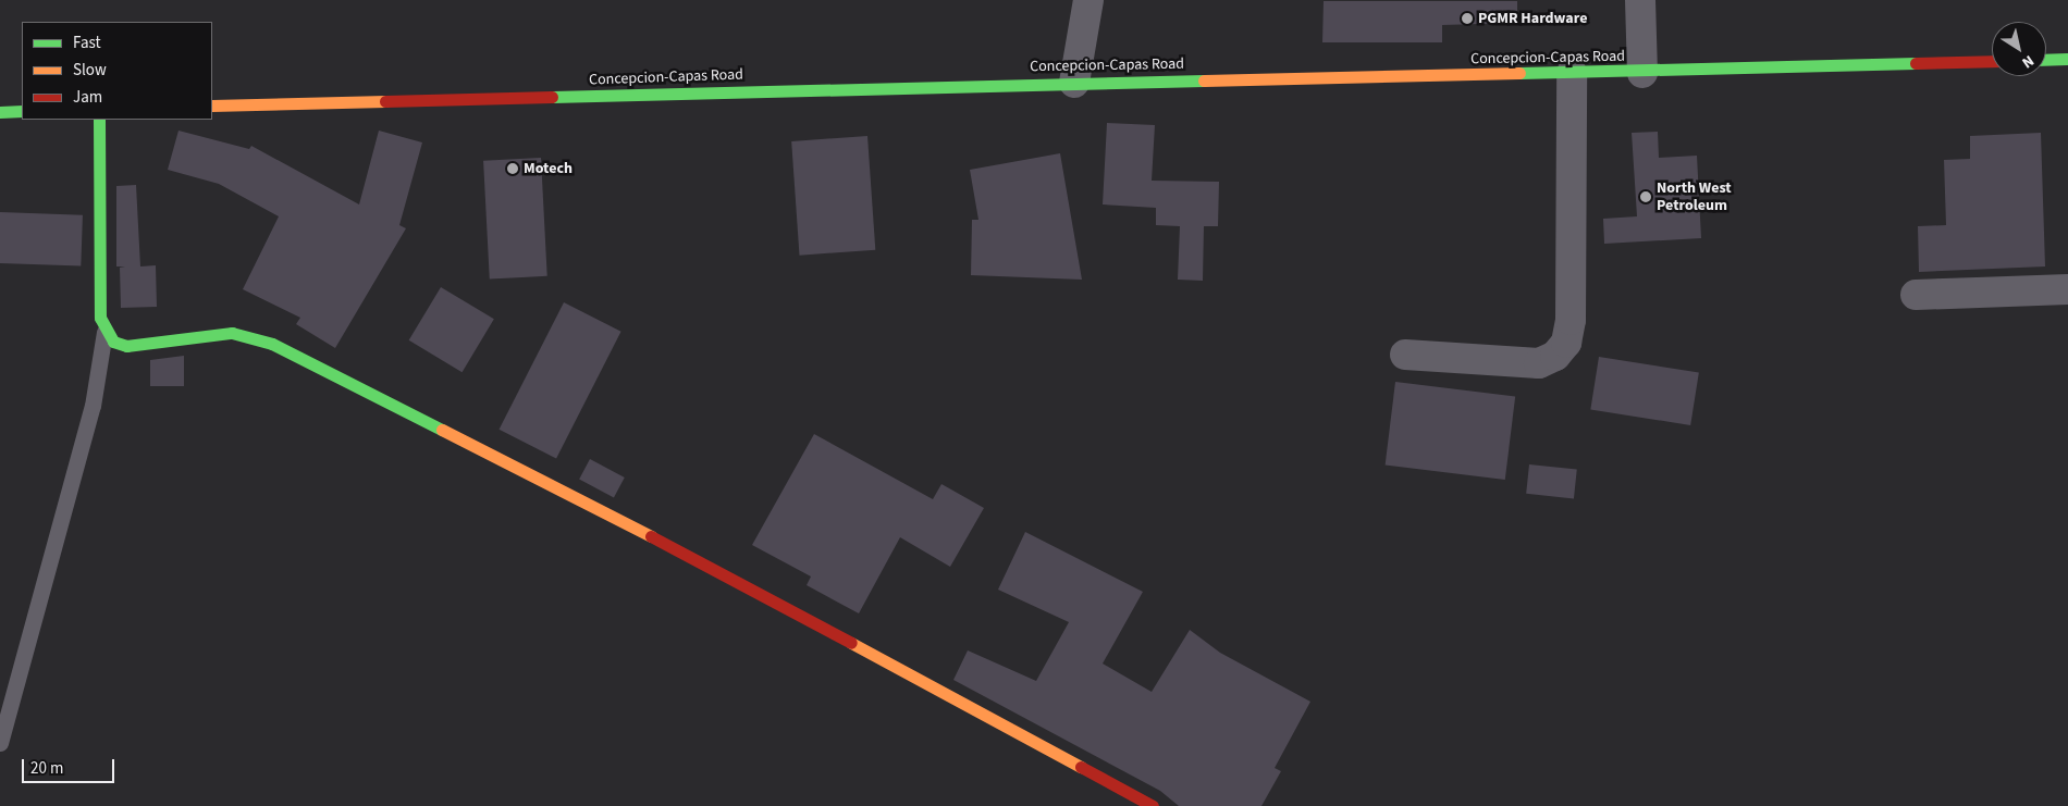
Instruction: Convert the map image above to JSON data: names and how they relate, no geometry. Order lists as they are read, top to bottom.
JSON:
{
  "streets": {
    "main road": ["Concepcion-Capas Road"]
  },
  "places": ["PGMR Hardware", "Motech", "North West Petroleum"],
  "legend": ["Fast", "Slow", "Jam"],
  "scale_bar": "20 m",
  "north": "bottom right"
}
